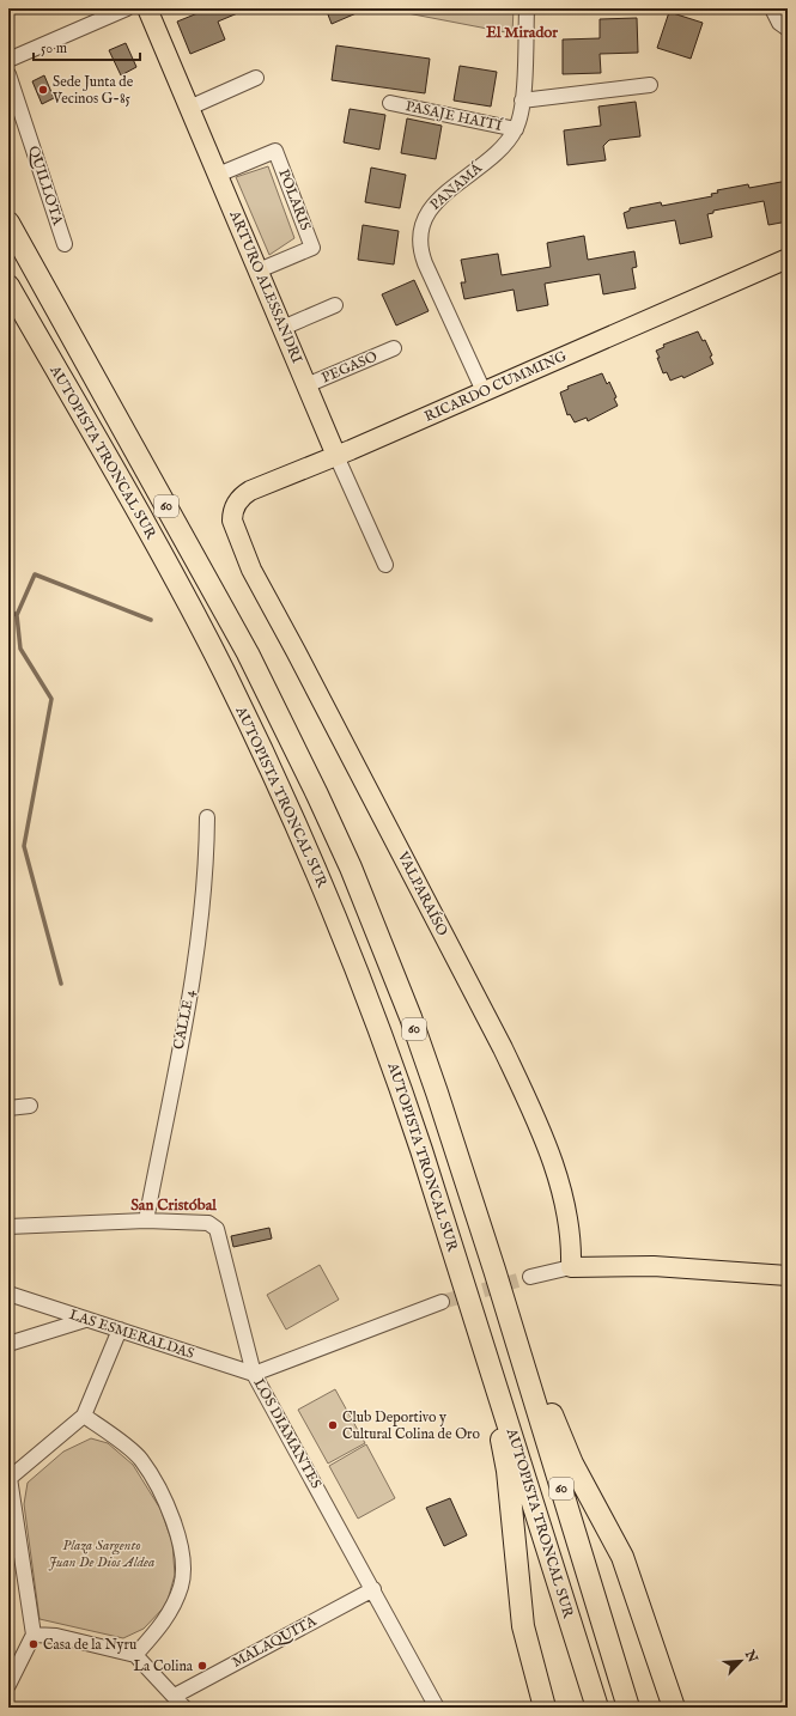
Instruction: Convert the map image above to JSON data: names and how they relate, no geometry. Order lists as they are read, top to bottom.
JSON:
{
  "streets": {
    "highway": ["AUTOPISTA TRONCAL SUR", "60"],
    "main road": ["ARTURO ALESSANDRI", "RICARDO CUMMING", "VALPARAÍSO"],
    "street": [
      "PASAJE HAITÍ",
      "QUILLOTA",
      "PANAMÁ",
      "POLARIS",
      "PEGASO",
      "CALLE 4",
      "LAS ESMERALDAS",
      "LOS DIAMANTES",
      "MALAQUITA"
    ]
  },
  "crossings": [
    ["PASAJE HAITÍ", "PANAMÁ"],
    ["PANAMÁ", "RICARDO CUMMING"],
    ["POLARIS", "ARTURO ALESSANDRI"],
    ["ARTURO ALESSANDRI", "PEGASO"],
    ["ARTURO ALESSANDRI", "RICARDO CUMMING"],
    ["RICARDO CUMMING", "VALPARAÍSO"],
    ["CALLE 4", "LOS DIAMANTES"],
    ["LAS ESMERALDAS", "LOS DIAMANTES"],
    ["LOS DIAMANTES", "MALAQUITA"]
  ],
  "districts": ["El Mirador", "San Cristóbal"],
  "parks": ["Plaza Sargento Juan De Dios Aldea"],
  "places": [
    "Sede Junta de Vecinos G-85",
    "Club Deportivo y Cultural Colina de Oro",
    "Casa de la Nyru",
    "La Colina"
  ],
  "scale_bar": "50 m",
  "north": "top right"
}
